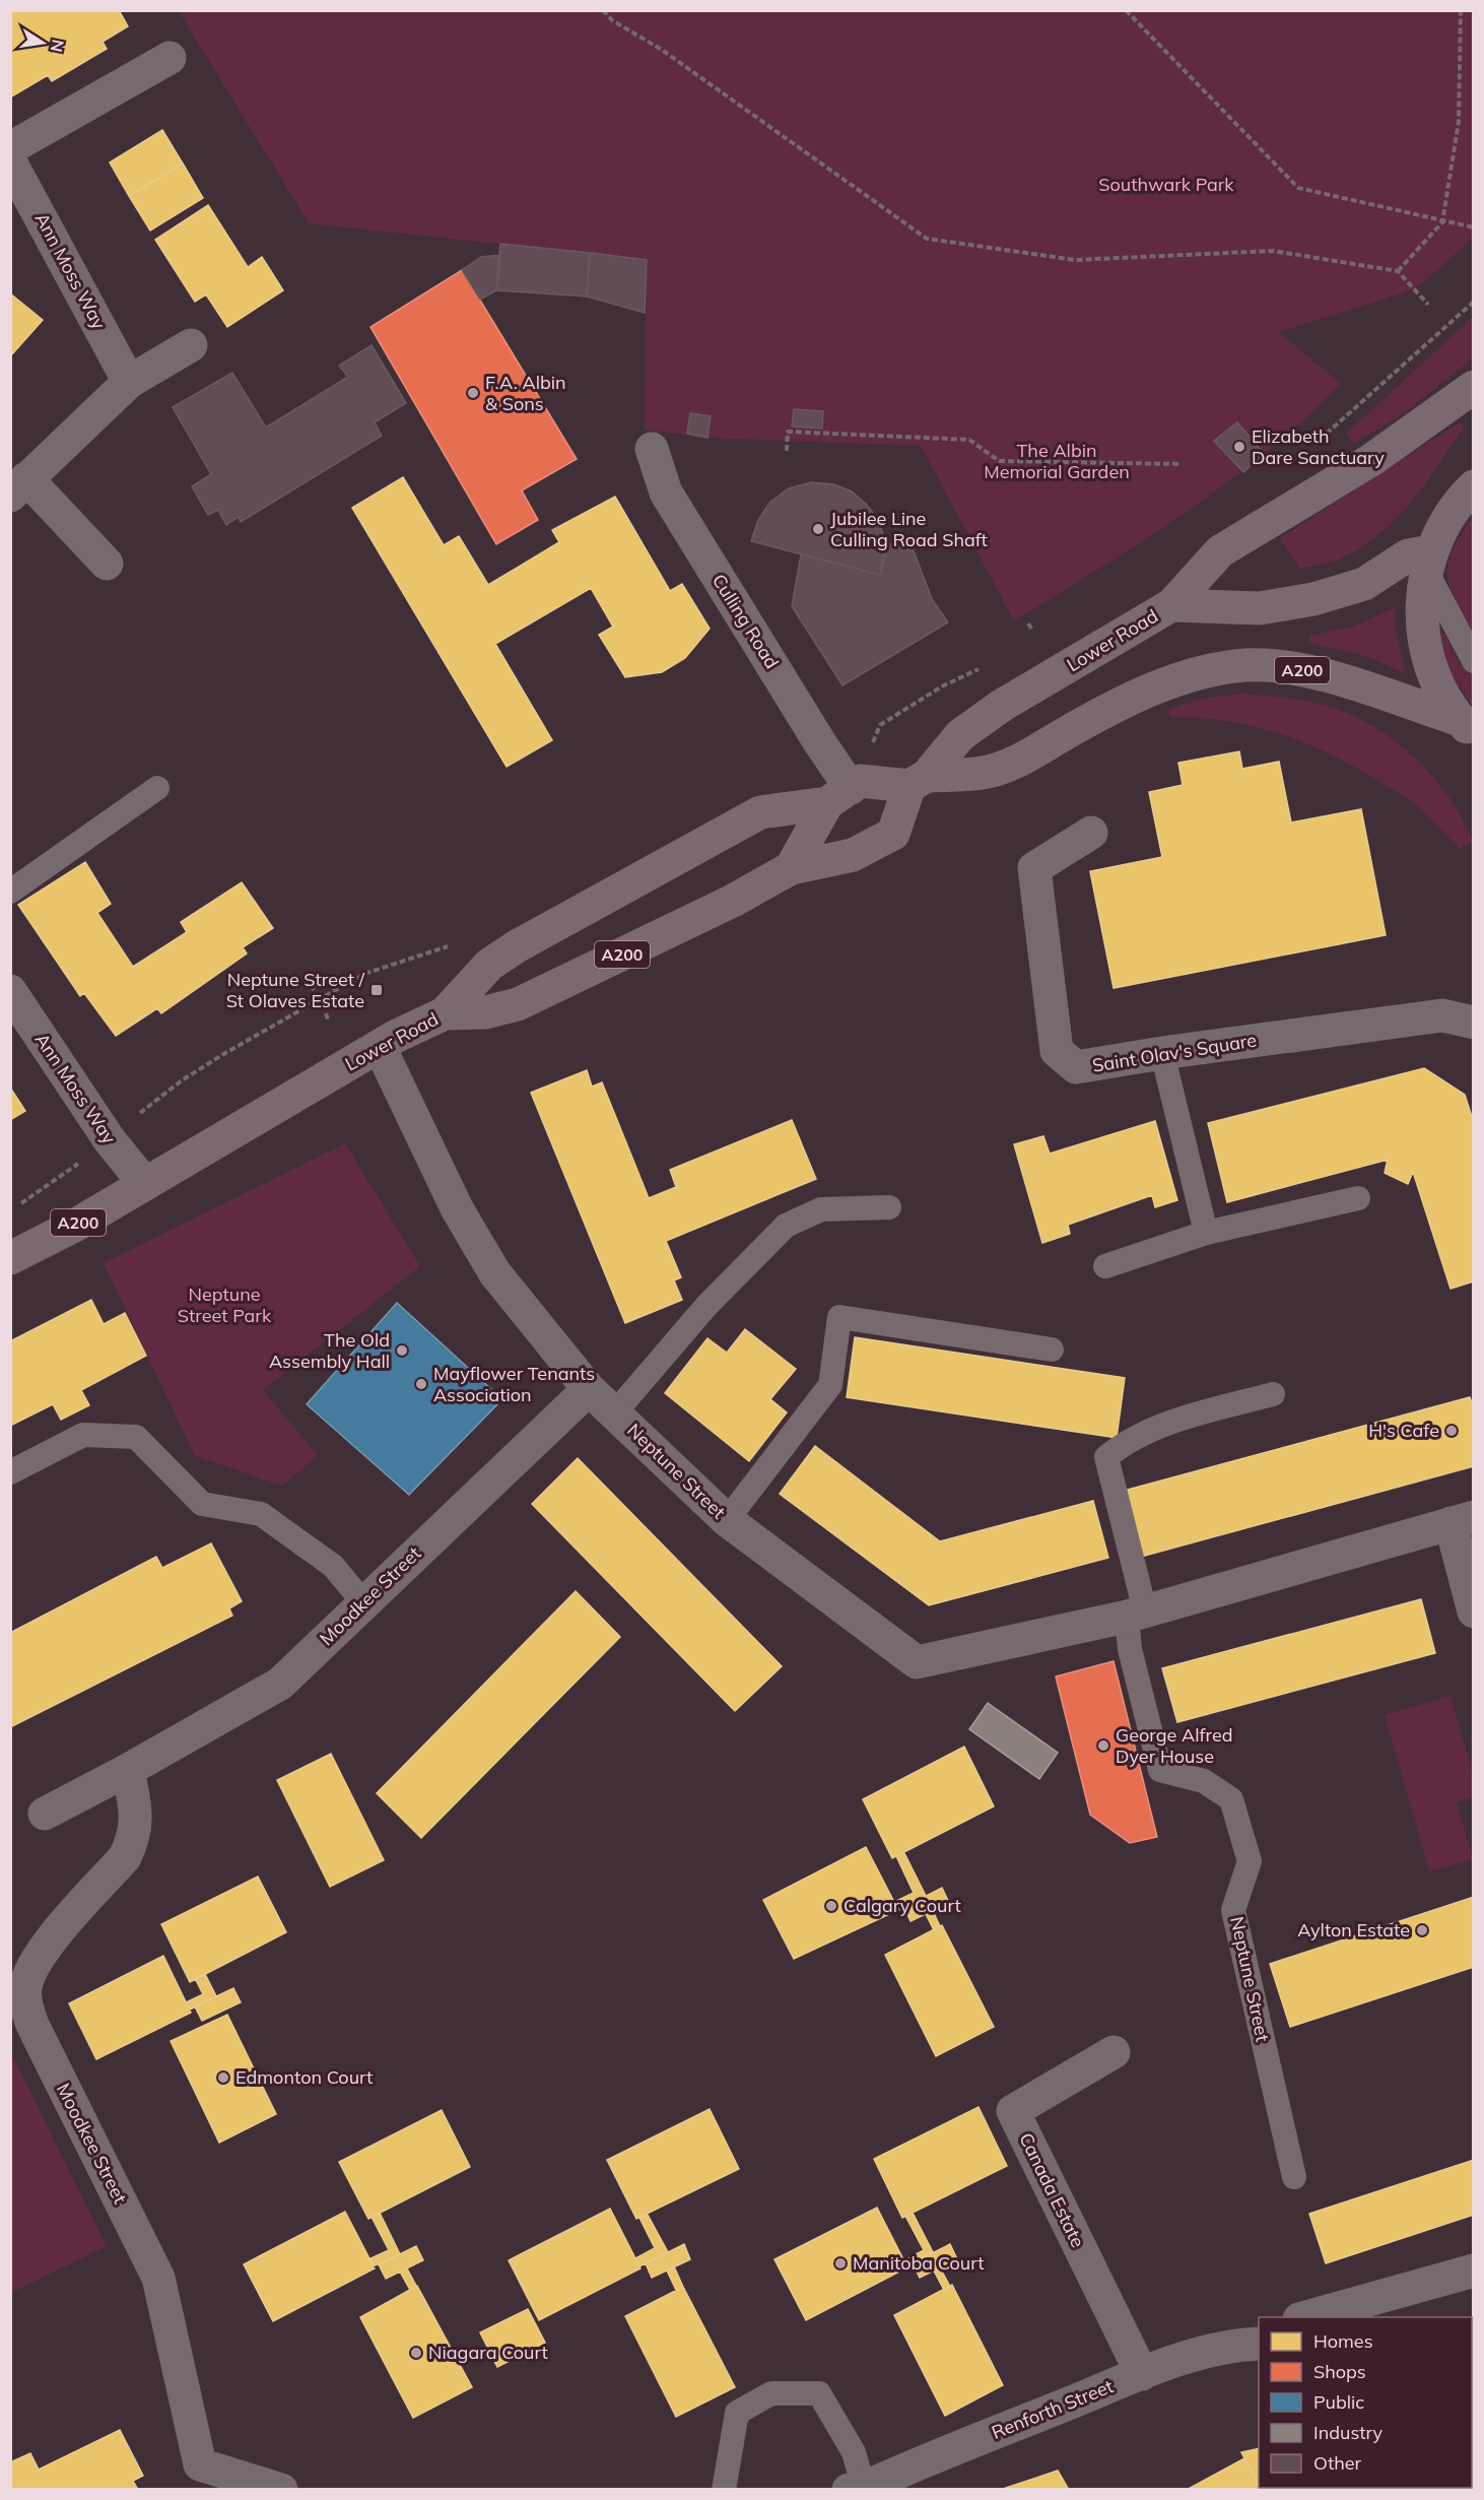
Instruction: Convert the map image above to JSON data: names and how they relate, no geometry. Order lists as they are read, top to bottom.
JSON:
{
  "streets": {
    "main road": ["Lower Road", "A200"],
    "street": [
      "Ann Moss Way",
      "Culling Road",
      "Saint Olav's Square",
      "Neptune Street",
      "Moodkee Street",
      "Canada Estate",
      "Renforth Street"
    ]
  },
  "crossings": [
    ["Ann Moss Way", "Lower Road"],
    ["Culling Road", "A200"],
    ["Lower Road", "A200"],
    ["Lower Road", "Neptune Street"],
    ["Neptune Street", "Moodkee Street"],
    ["Canada Estate", "Renforth Street"]
  ],
  "parks": ["Southwark Park", "The Albin Memorial Garden", "Neptune Street Park"],
  "places": {
    "other": [
      "F.A. Albin & Sons",
      "Elizabeth Dare Sanctuary",
      "Jubilee Line Culling Road Shaft",
      "The Old Assembly Hall",
      "Mayflower Tenants Association",
      "H's Cafe",
      "George Alfred Dyer House",
      "Calgary Court",
      "Aylton Estate",
      "Edmonton Court",
      "Manitoba Court",
      "Niagara Court"
    ],
    "transit": ["Neptune Street / St Olaves Estate"]
  },
  "legend": [
    "Homes",
    "Shops",
    "Public",
    "Industry",
    "Other"
  ],
  "north": "right"
}
